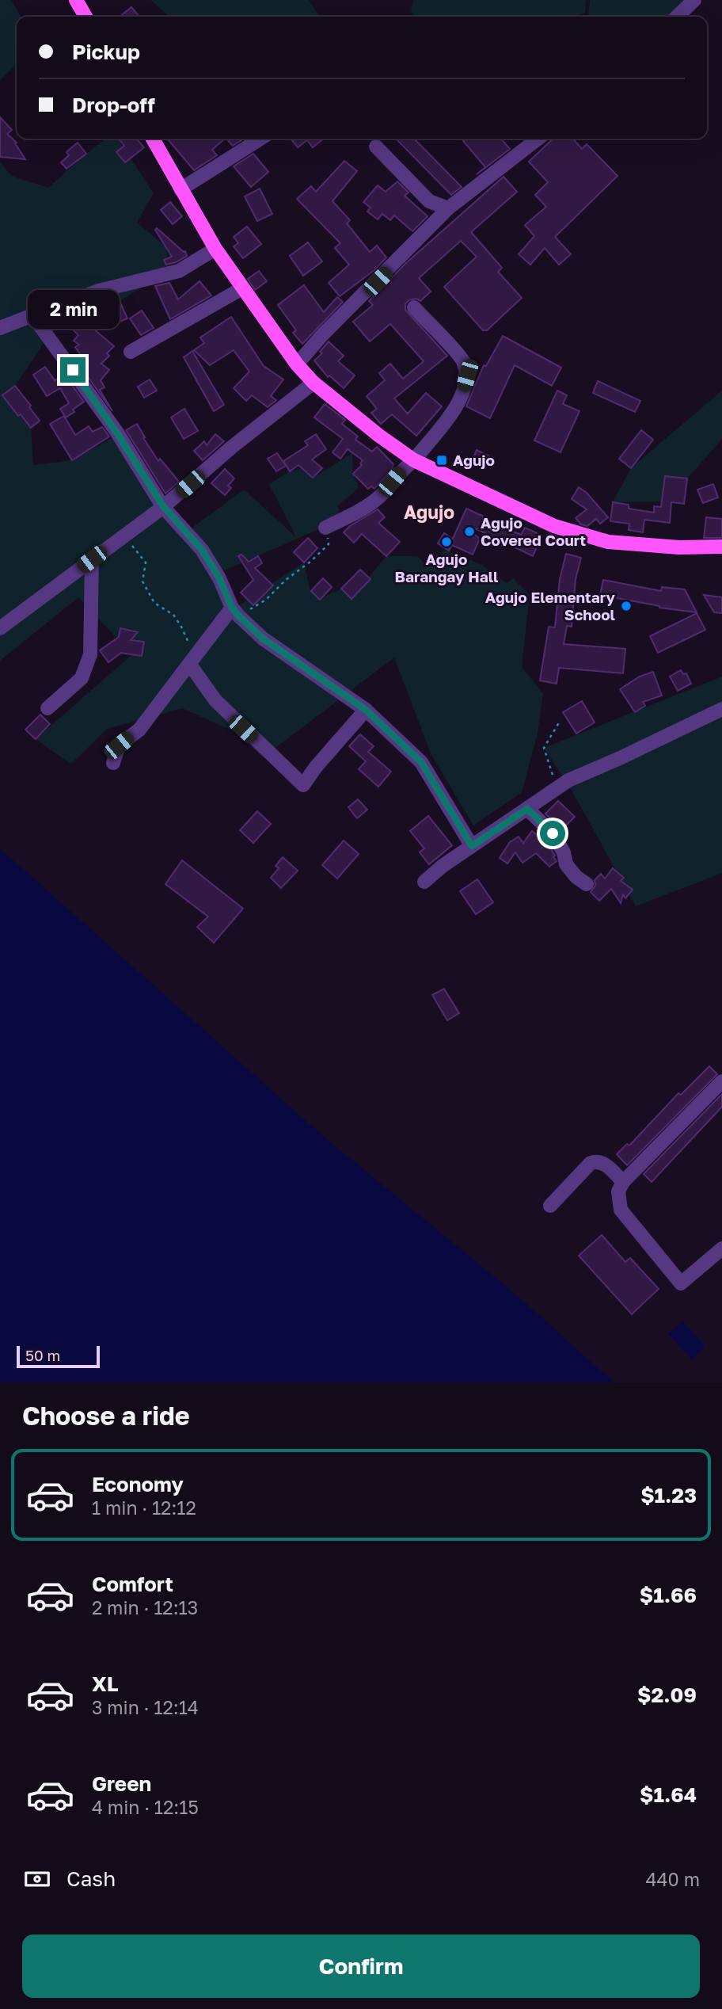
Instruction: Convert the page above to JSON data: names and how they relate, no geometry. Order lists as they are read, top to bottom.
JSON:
{
  "districts": ["Agujo"],
  "places": {
    "transit": ["Agujo"],
    "other": ["Agujo Covered Court", "Agujo Barangay Hall", "Agujo Elementary School"]
  },
  "scale_bar": "50 m",
  "page": {
    "banner": ["Pickup", "Drop-off"],
    "bubble": "2 min",
    "scale": "50 m",
    "heading": "Choose a ride",
    "list": [
      {
        "name": "Economy",
        "note": "1 min · 12:12",
        "value": "$1.23"
      },
      {
        "name": "Comfort",
        "note": "2 min · 12:13",
        "value": "$1.66"
      },
      {
        "name": "XL",
        "note": "3 min · 12:14",
        "value": "$2.09"
      },
      {
        "name": "Green",
        "note": "4 min · 12:15",
        "value": "$1.64"
      }
    ],
    "pay": ["Cash", "440 m"],
    "buttons": "Confirm"
  }
}
